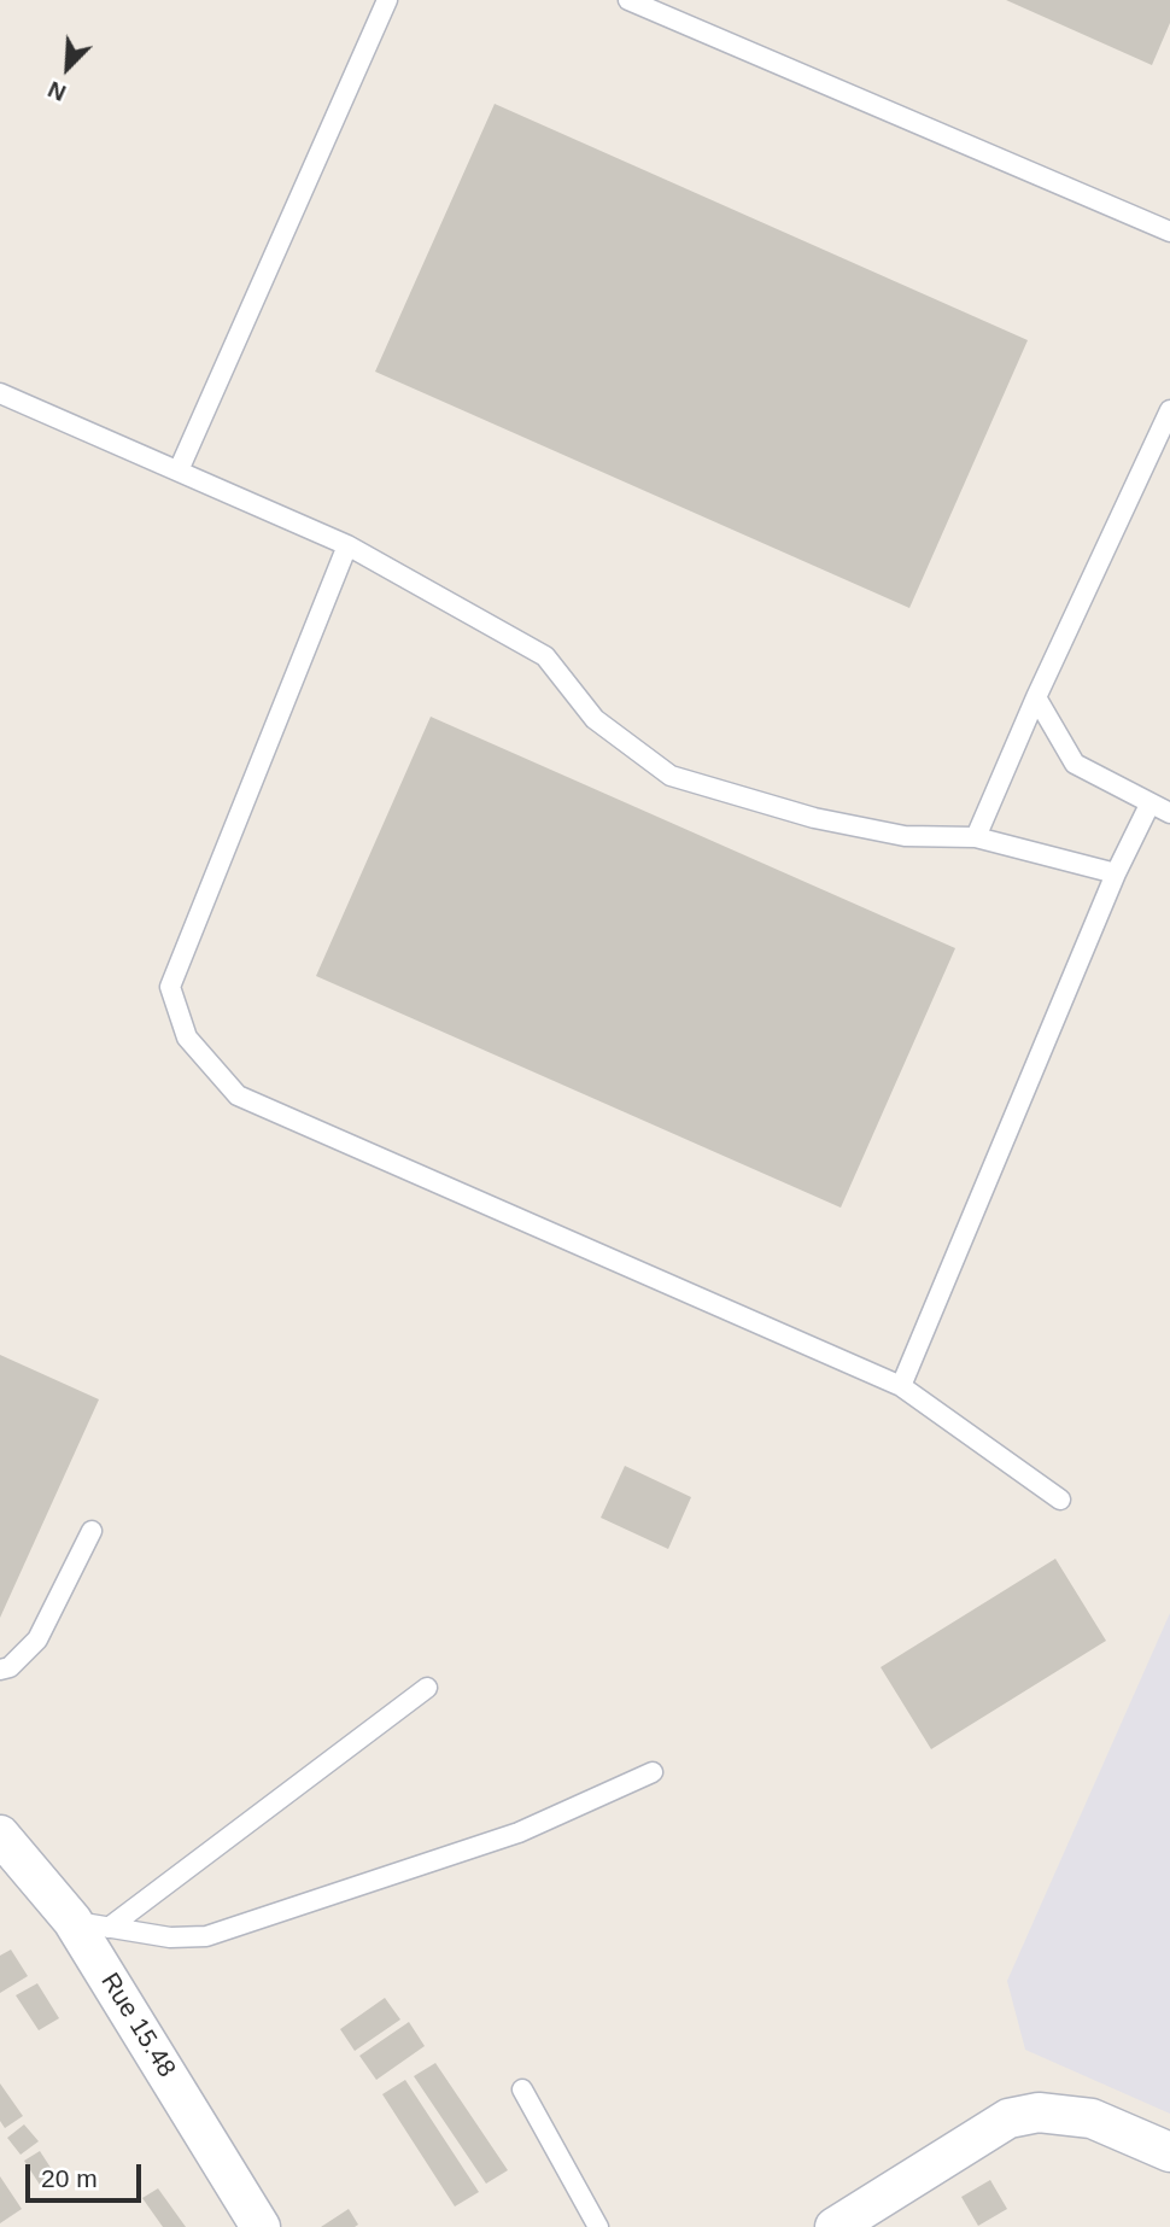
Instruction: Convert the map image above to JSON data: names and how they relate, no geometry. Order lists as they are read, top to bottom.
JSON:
{
  "streets": {
    "street": ["Rue 15.48"]
  },
  "scale_bar": "20 m",
  "north": "bottom left"
}
